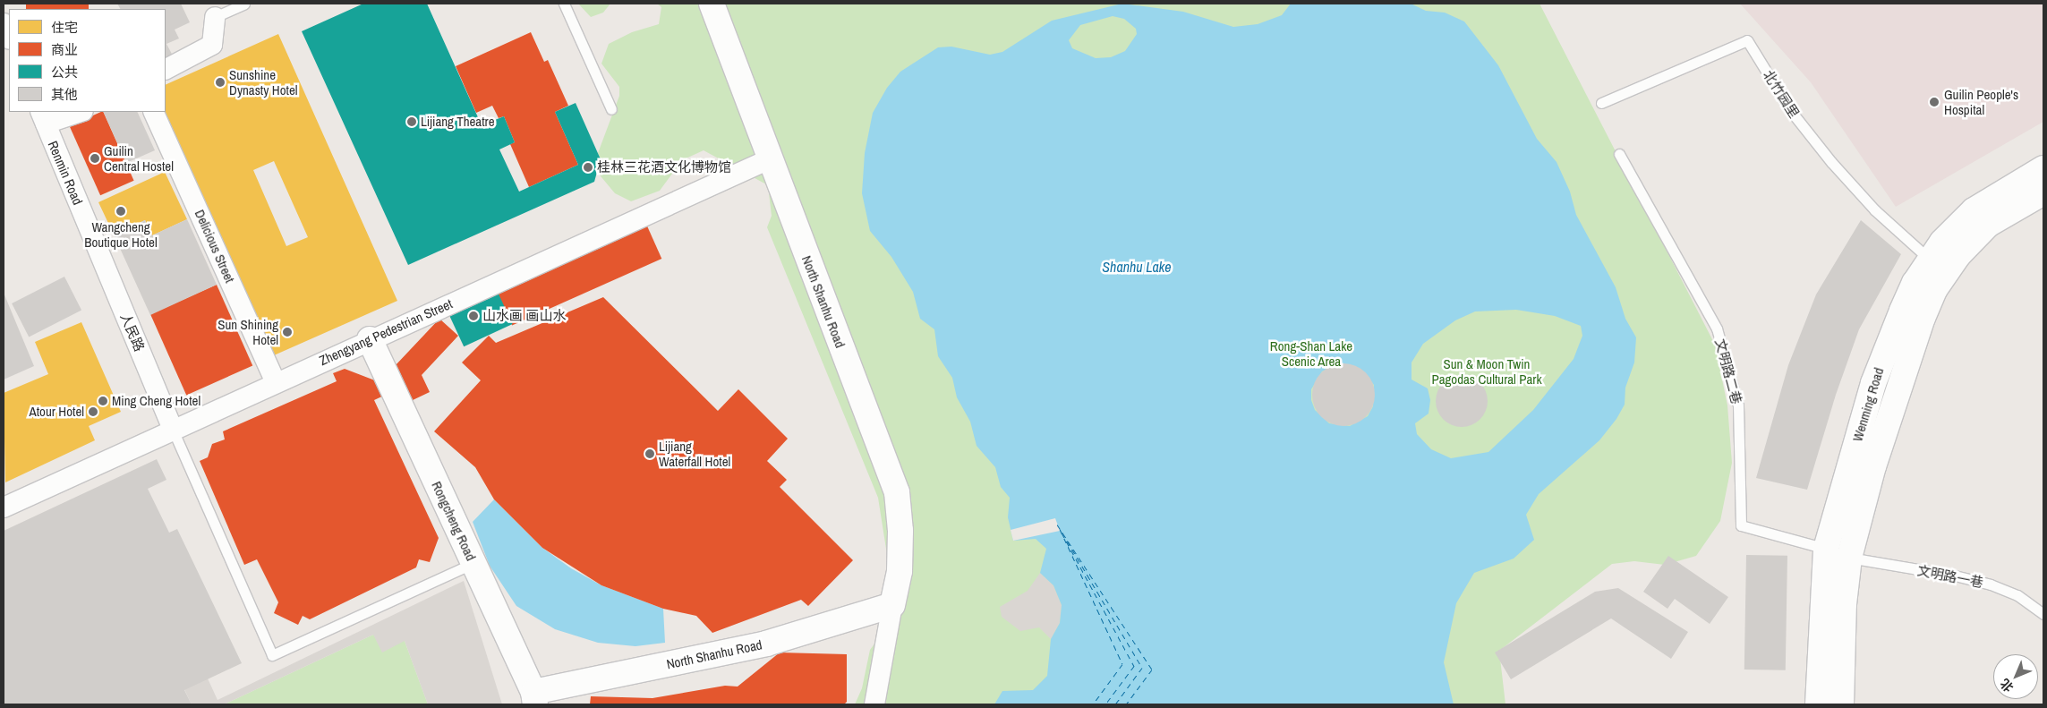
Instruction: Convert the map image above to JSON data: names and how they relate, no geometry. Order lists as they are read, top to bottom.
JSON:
{
  "streets": {
    "street": [
      "Renmin Road",
      "Delicious Street",
      "North Shanhu Road",
      "人民路",
      "Zhengyang Pedestrian Street",
      "Wenming Road",
      "Rongcheng Road"
    ],
    "lane": ["北竹园里", "文明路二巷", "文明路一巷"]
  },
  "crossings": [
    ["北竹园里", "Wenming Road"],
    ["Renmin Road", "人民路"],
    ["Delicious Street", "Zhengyang Pedestrian Street"],
    ["North Shanhu Road", "Zhengyang Pedestrian Street"],
    ["North Shanhu Road", "Rongcheng Road"],
    ["人民路", "Zhengyang Pedestrian Street"],
    ["Zhengyang Pedestrian Street", "Rongcheng Road"],
    ["文明路二巷", "Wenming Road"],
    ["Wenming Road", "文明路一巷"]
  ],
  "water": ["Shanhu Lake"],
  "parks": ["Rong-Shan Lake Scenic Area", "Sun & Moon Twin Pagodas Cultural Park"],
  "places": [
    "Sunshine Dynasty Hotel",
    "Guilin People's Hospital",
    "Lijiang Theatre",
    "Guilin Central Hostel",
    "桂林三花酒文化博物馆",
    "Wangcheng Boutique Hotel",
    "山水画 画山水",
    "Sun Shining Hotel",
    "Ming Cheng Hotel",
    "Atour Hotel",
    "Lijiang Waterfall Hotel"
  ],
  "legend": [
    "住宅",
    "商业",
    "公共",
    "其他"
  ],
  "north": "bottom left"
}
